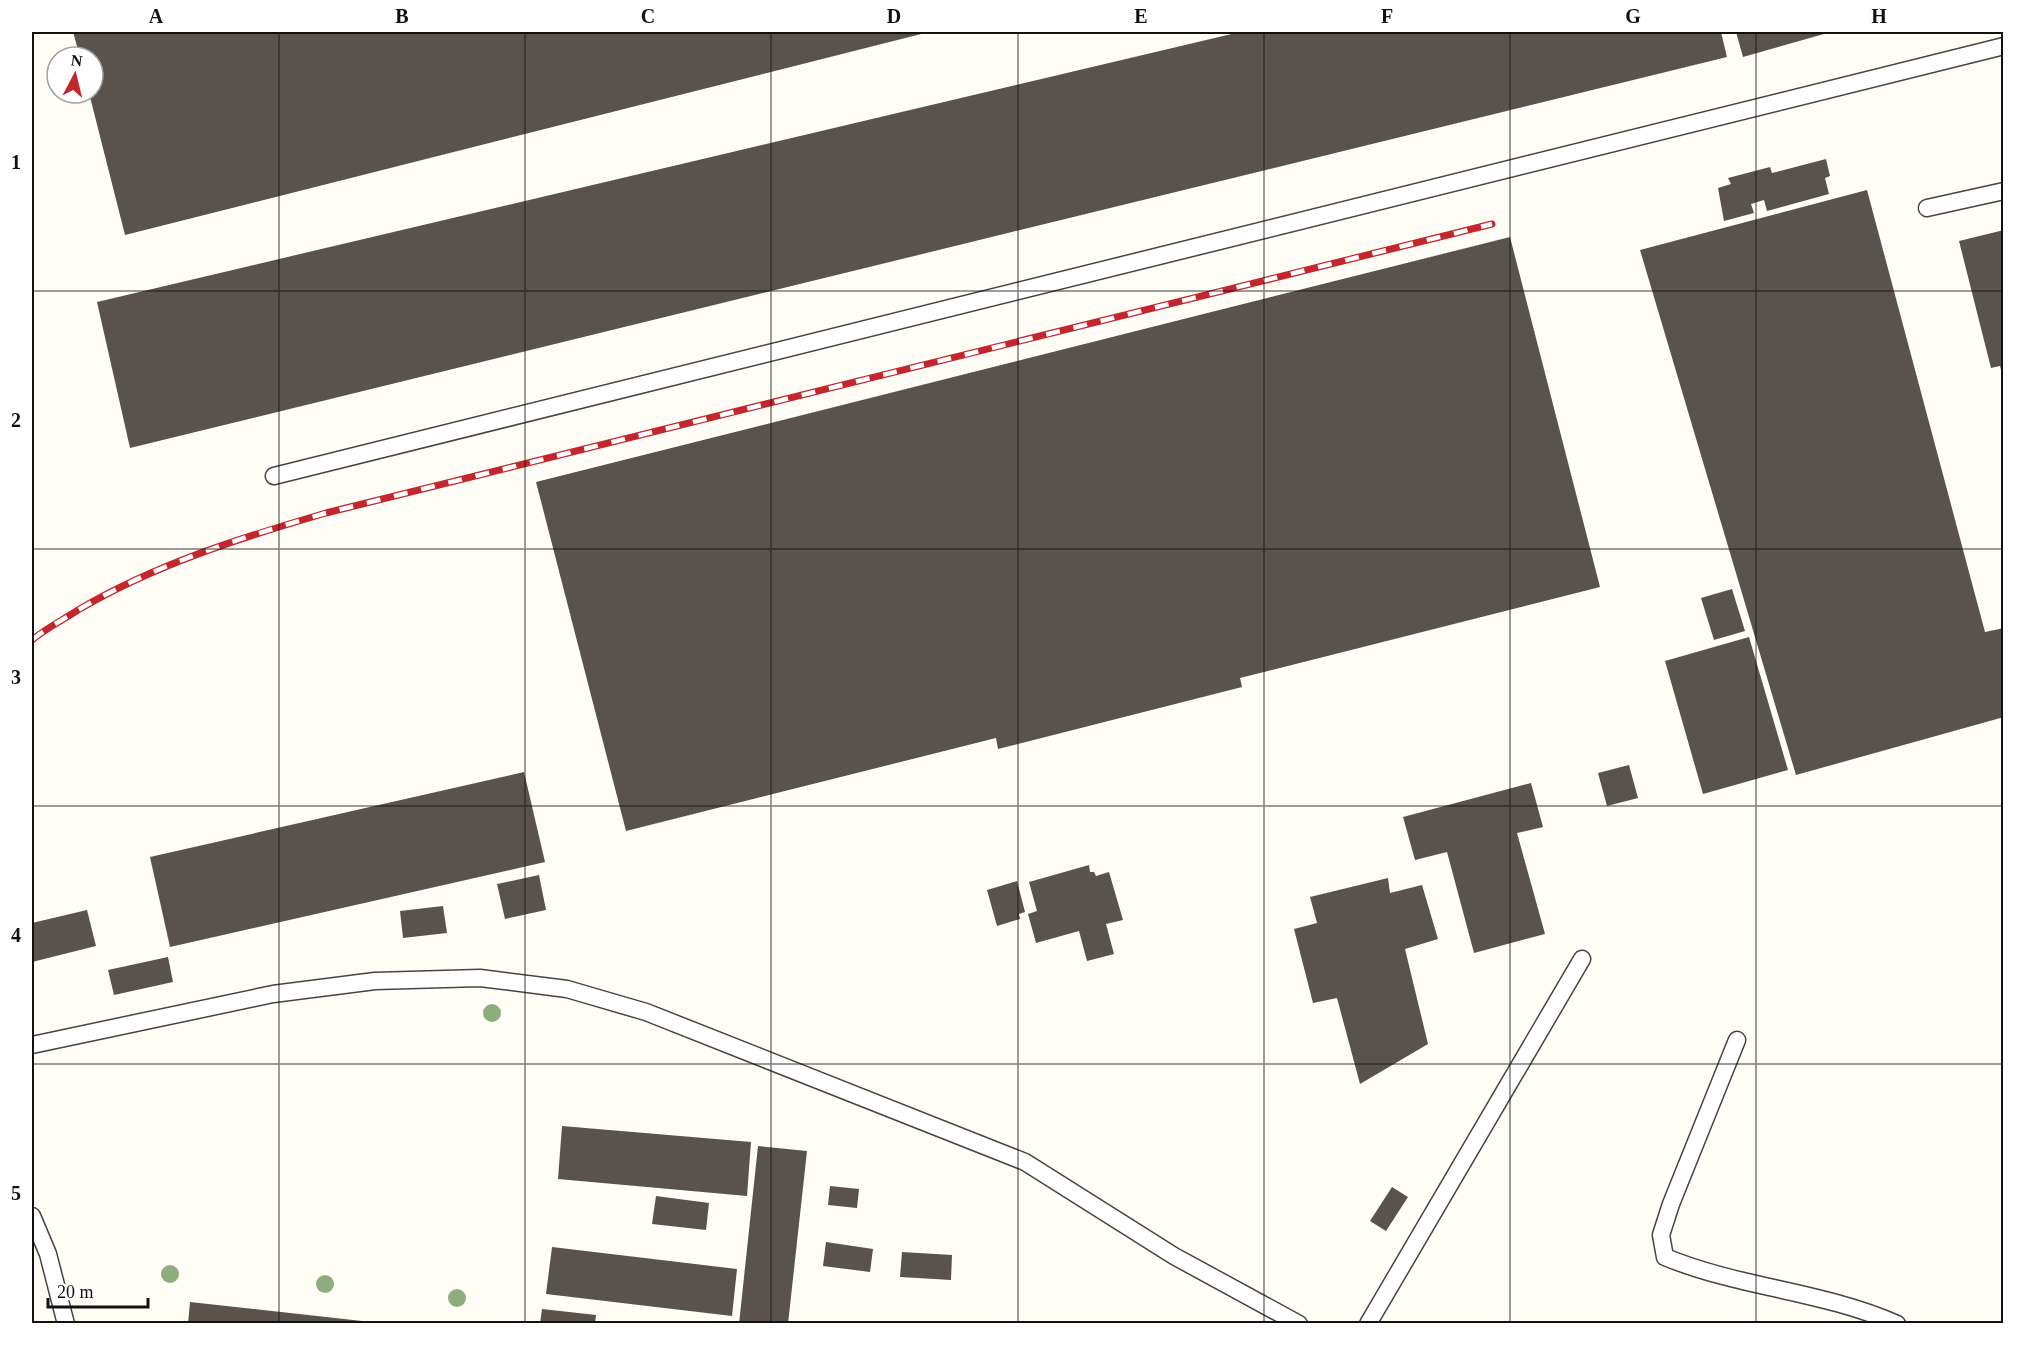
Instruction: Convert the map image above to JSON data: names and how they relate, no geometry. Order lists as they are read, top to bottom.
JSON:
{
  "scale_bar": "20 m",
  "north": "top",
  "grid": {
    "columns": [
      "A",
      "B",
      "C",
      "D",
      "E",
      "F",
      "G",
      "H"
    ],
    "rows": [
      "1",
      "2",
      "3",
      "4",
      "5"
    ]
  }
}
